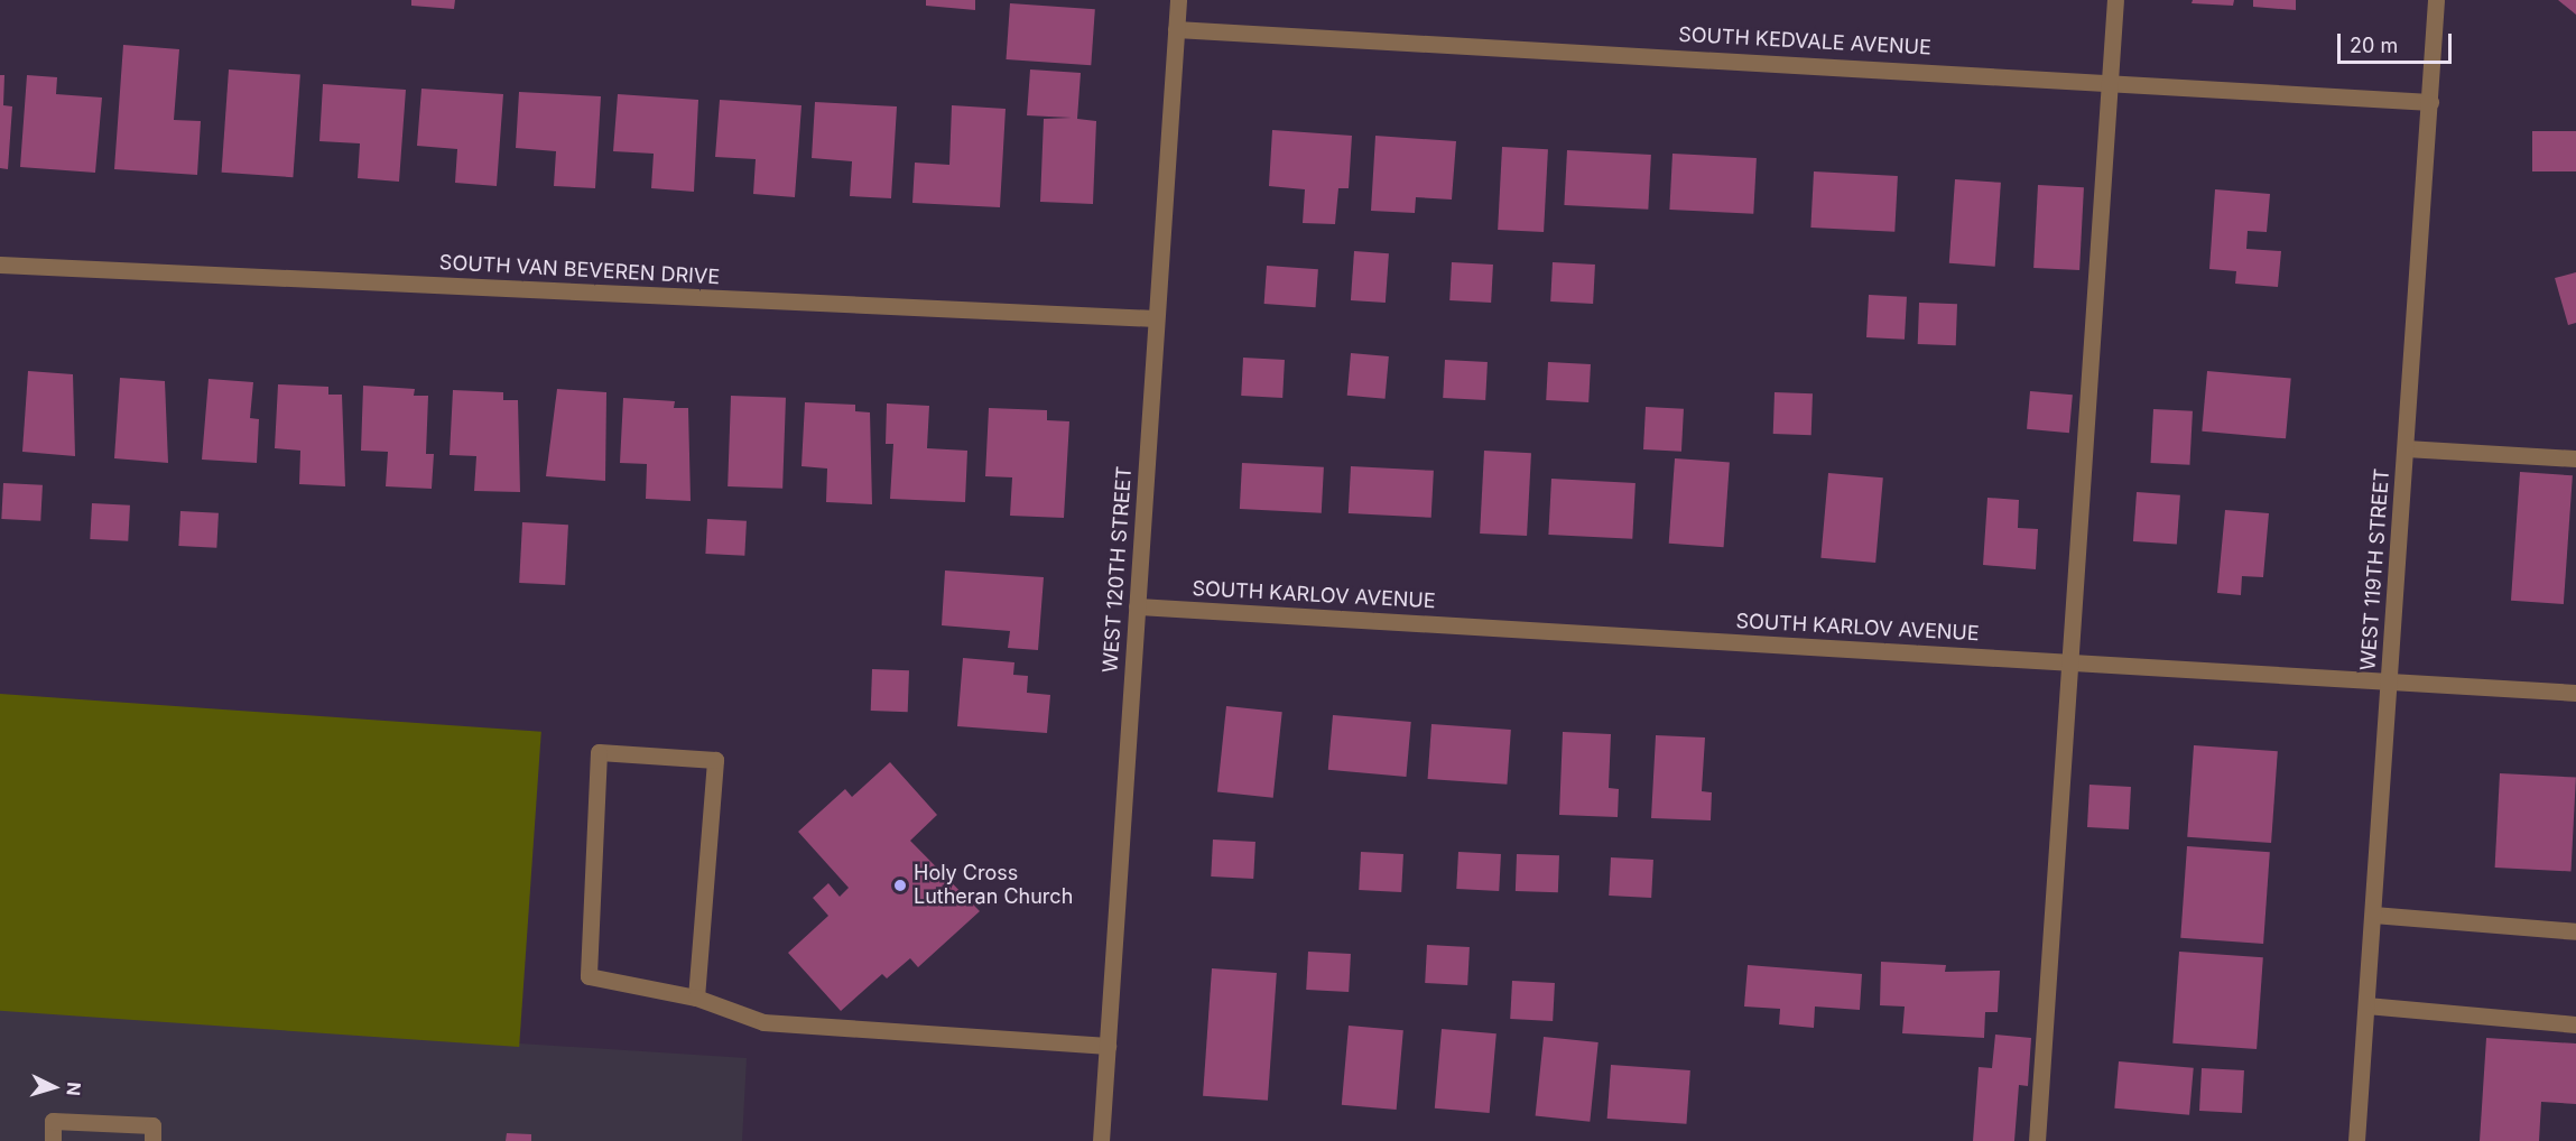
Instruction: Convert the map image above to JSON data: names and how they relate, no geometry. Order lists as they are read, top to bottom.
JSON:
{
  "streets": {
    "street": [
      "SOUTH KEDVALE AVENUE",
      "SOUTH VAN BEVEREN DRIVE",
      "WEST 120TH STREET",
      "WEST 119TH STREET",
      "SOUTH KARLOV AVENUE"
    ]
  },
  "crossings": [
    ["SOUTH KEDVALE AVENUE", "WEST 120TH STREET"],
    ["SOUTH KEDVALE AVENUE", "WEST 119TH STREET"],
    ["SOUTH VAN BEVEREN DRIVE", "WEST 120TH STREET"],
    ["WEST 120TH STREET", "SOUTH KARLOV AVENUE"],
    ["WEST 119TH STREET", "SOUTH KARLOV AVENUE"]
  ],
  "places": ["Holy Cross Lutheran Church"],
  "scale_bar": "20 m",
  "north": "right"
}
